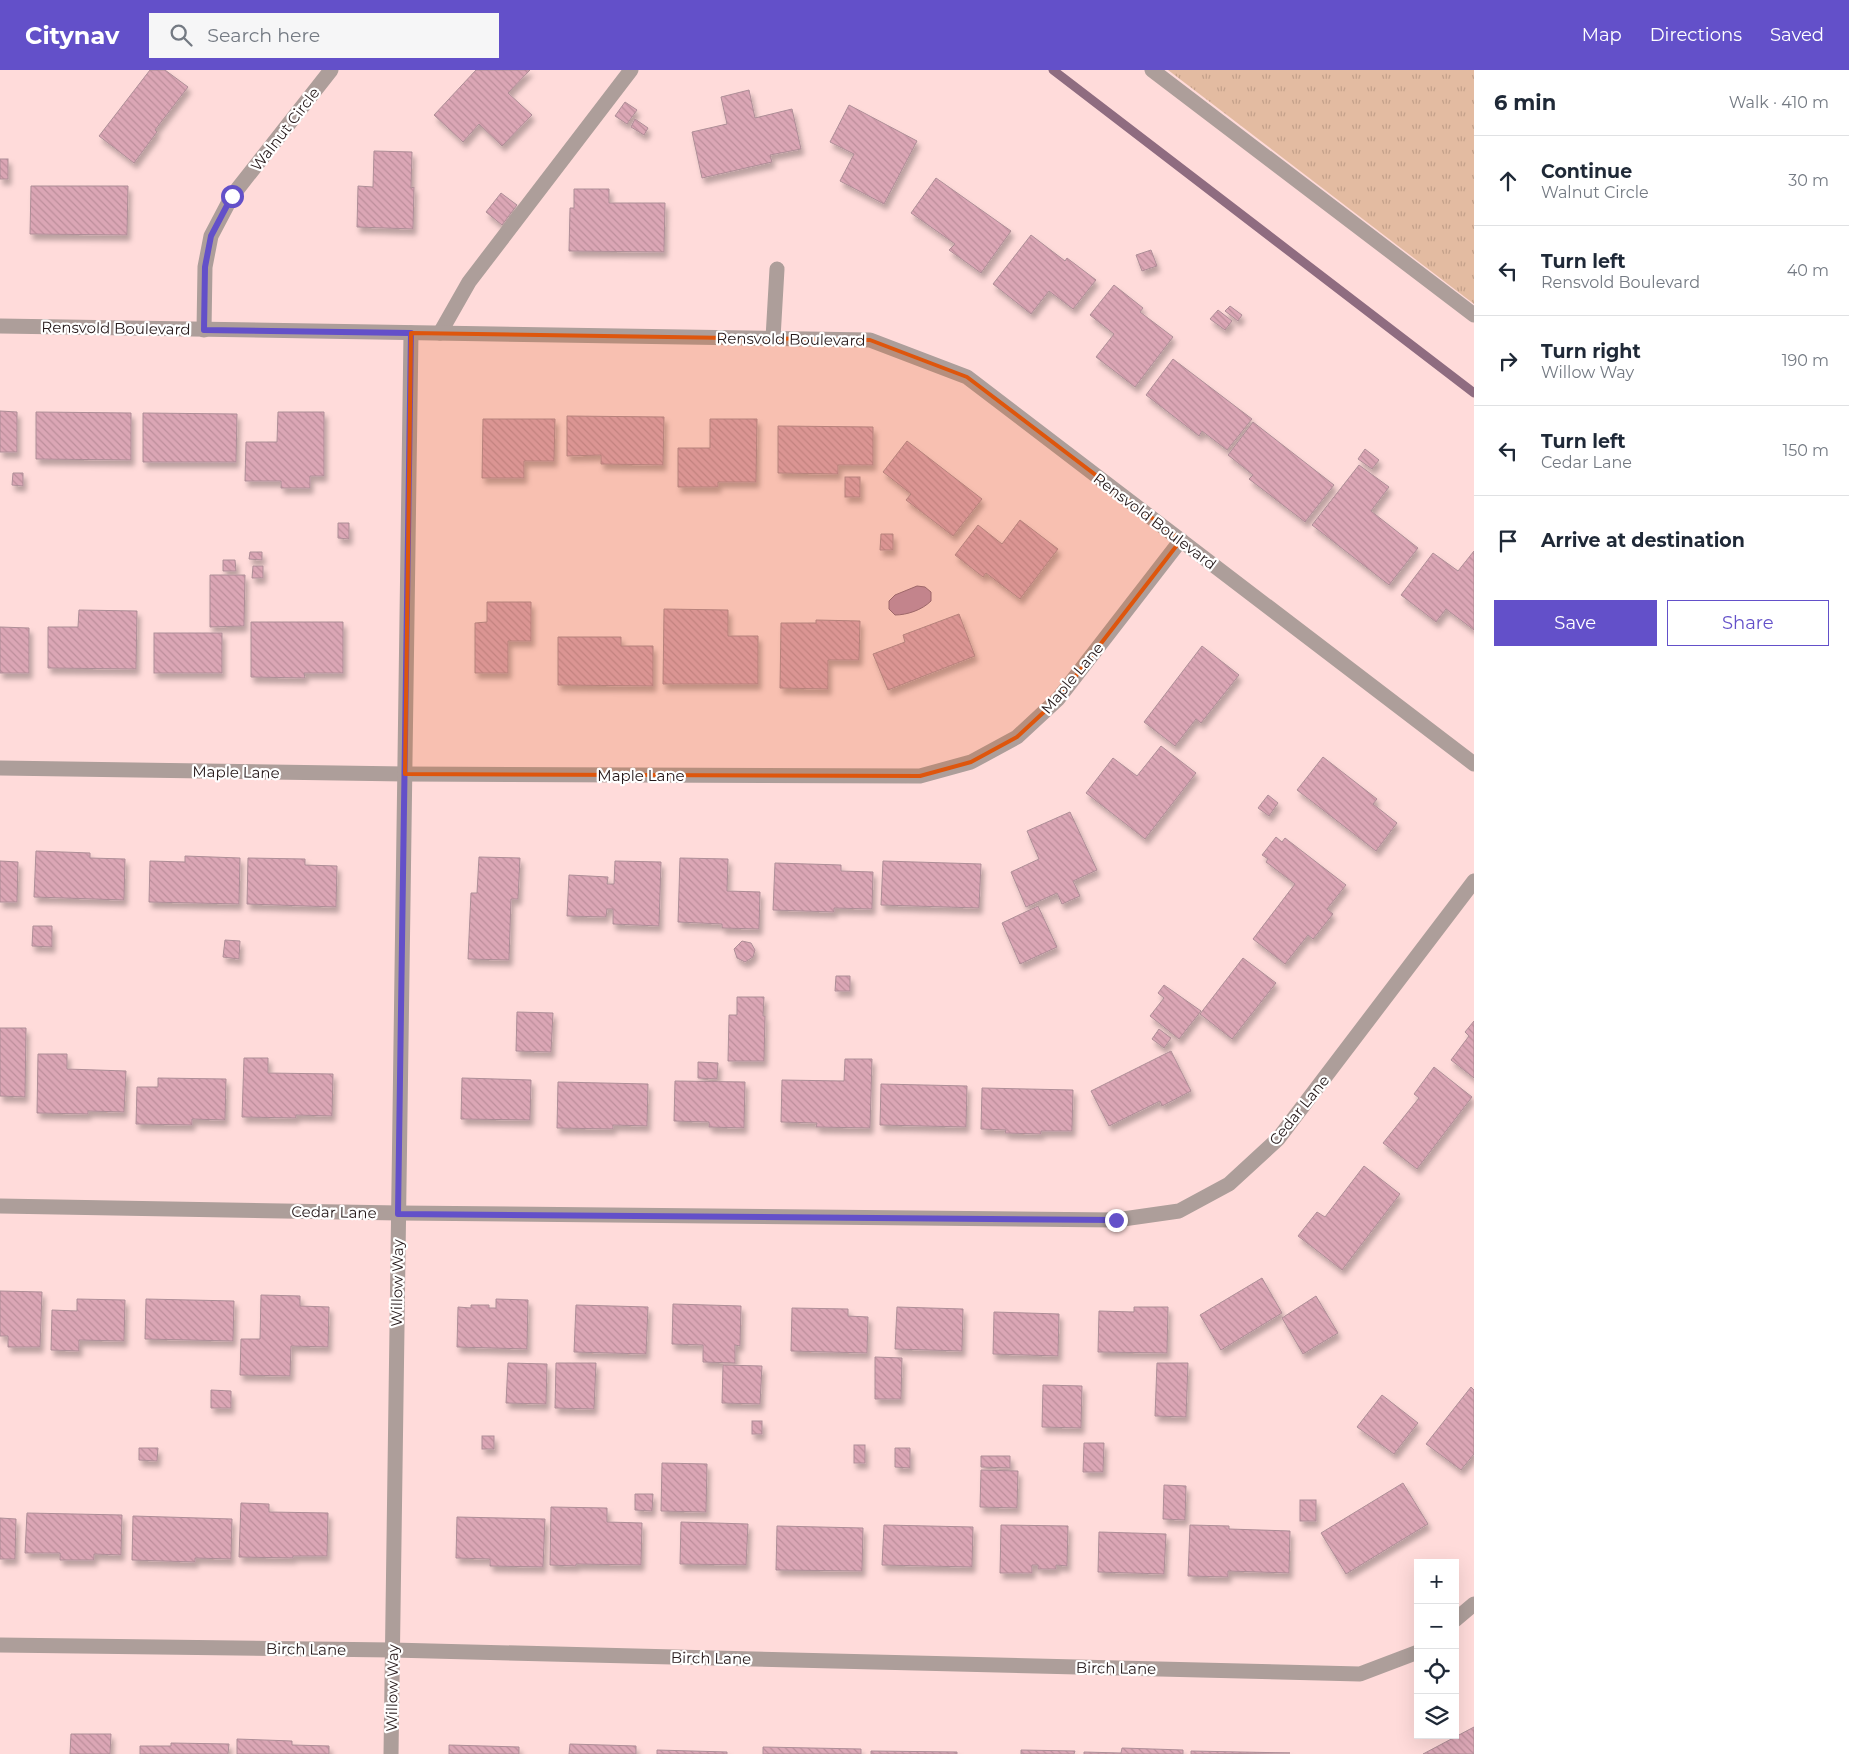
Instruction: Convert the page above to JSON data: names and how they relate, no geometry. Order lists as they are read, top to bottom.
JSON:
{
  "streets": {
    "street": [
      "Walnut Circle",
      "Rensvold Boulevard",
      "Maple Lane",
      "Cedar Lane",
      "Willow Way",
      "Birch Lane"
    ]
  },
  "crossings": [
    ["Walnut Circle", "Rensvold Boulevard"],
    ["Rensvold Boulevard", "Maple Lane"],
    ["Rensvold Boulevard", "Willow Way"],
    ["Maple Lane", "Willow Way"],
    ["Cedar Lane", "Willow Way"],
    ["Willow Way", "Birch Lane"]
  ],
  "page": {
    "header": "Citynav",
    "search": "Search here",
    "nav": ["Map", "Directions", "Saved"],
    "heading": ["6 min", "Walk · 410 m"],
    "list": [
      ["Continue", "Walnut Circle", "30 m"],
      ["Turn left", "Rensvold Boulevard", "40 m"],
      ["Turn right", "Willow Way", "190 m"],
      ["Turn left", "Cedar Lane", "150 m"],
      "Arrive at destination"
    ],
    "buttons": ["Save", "Share"],
    "map_buttons": ["+", "−"]
  }
}
